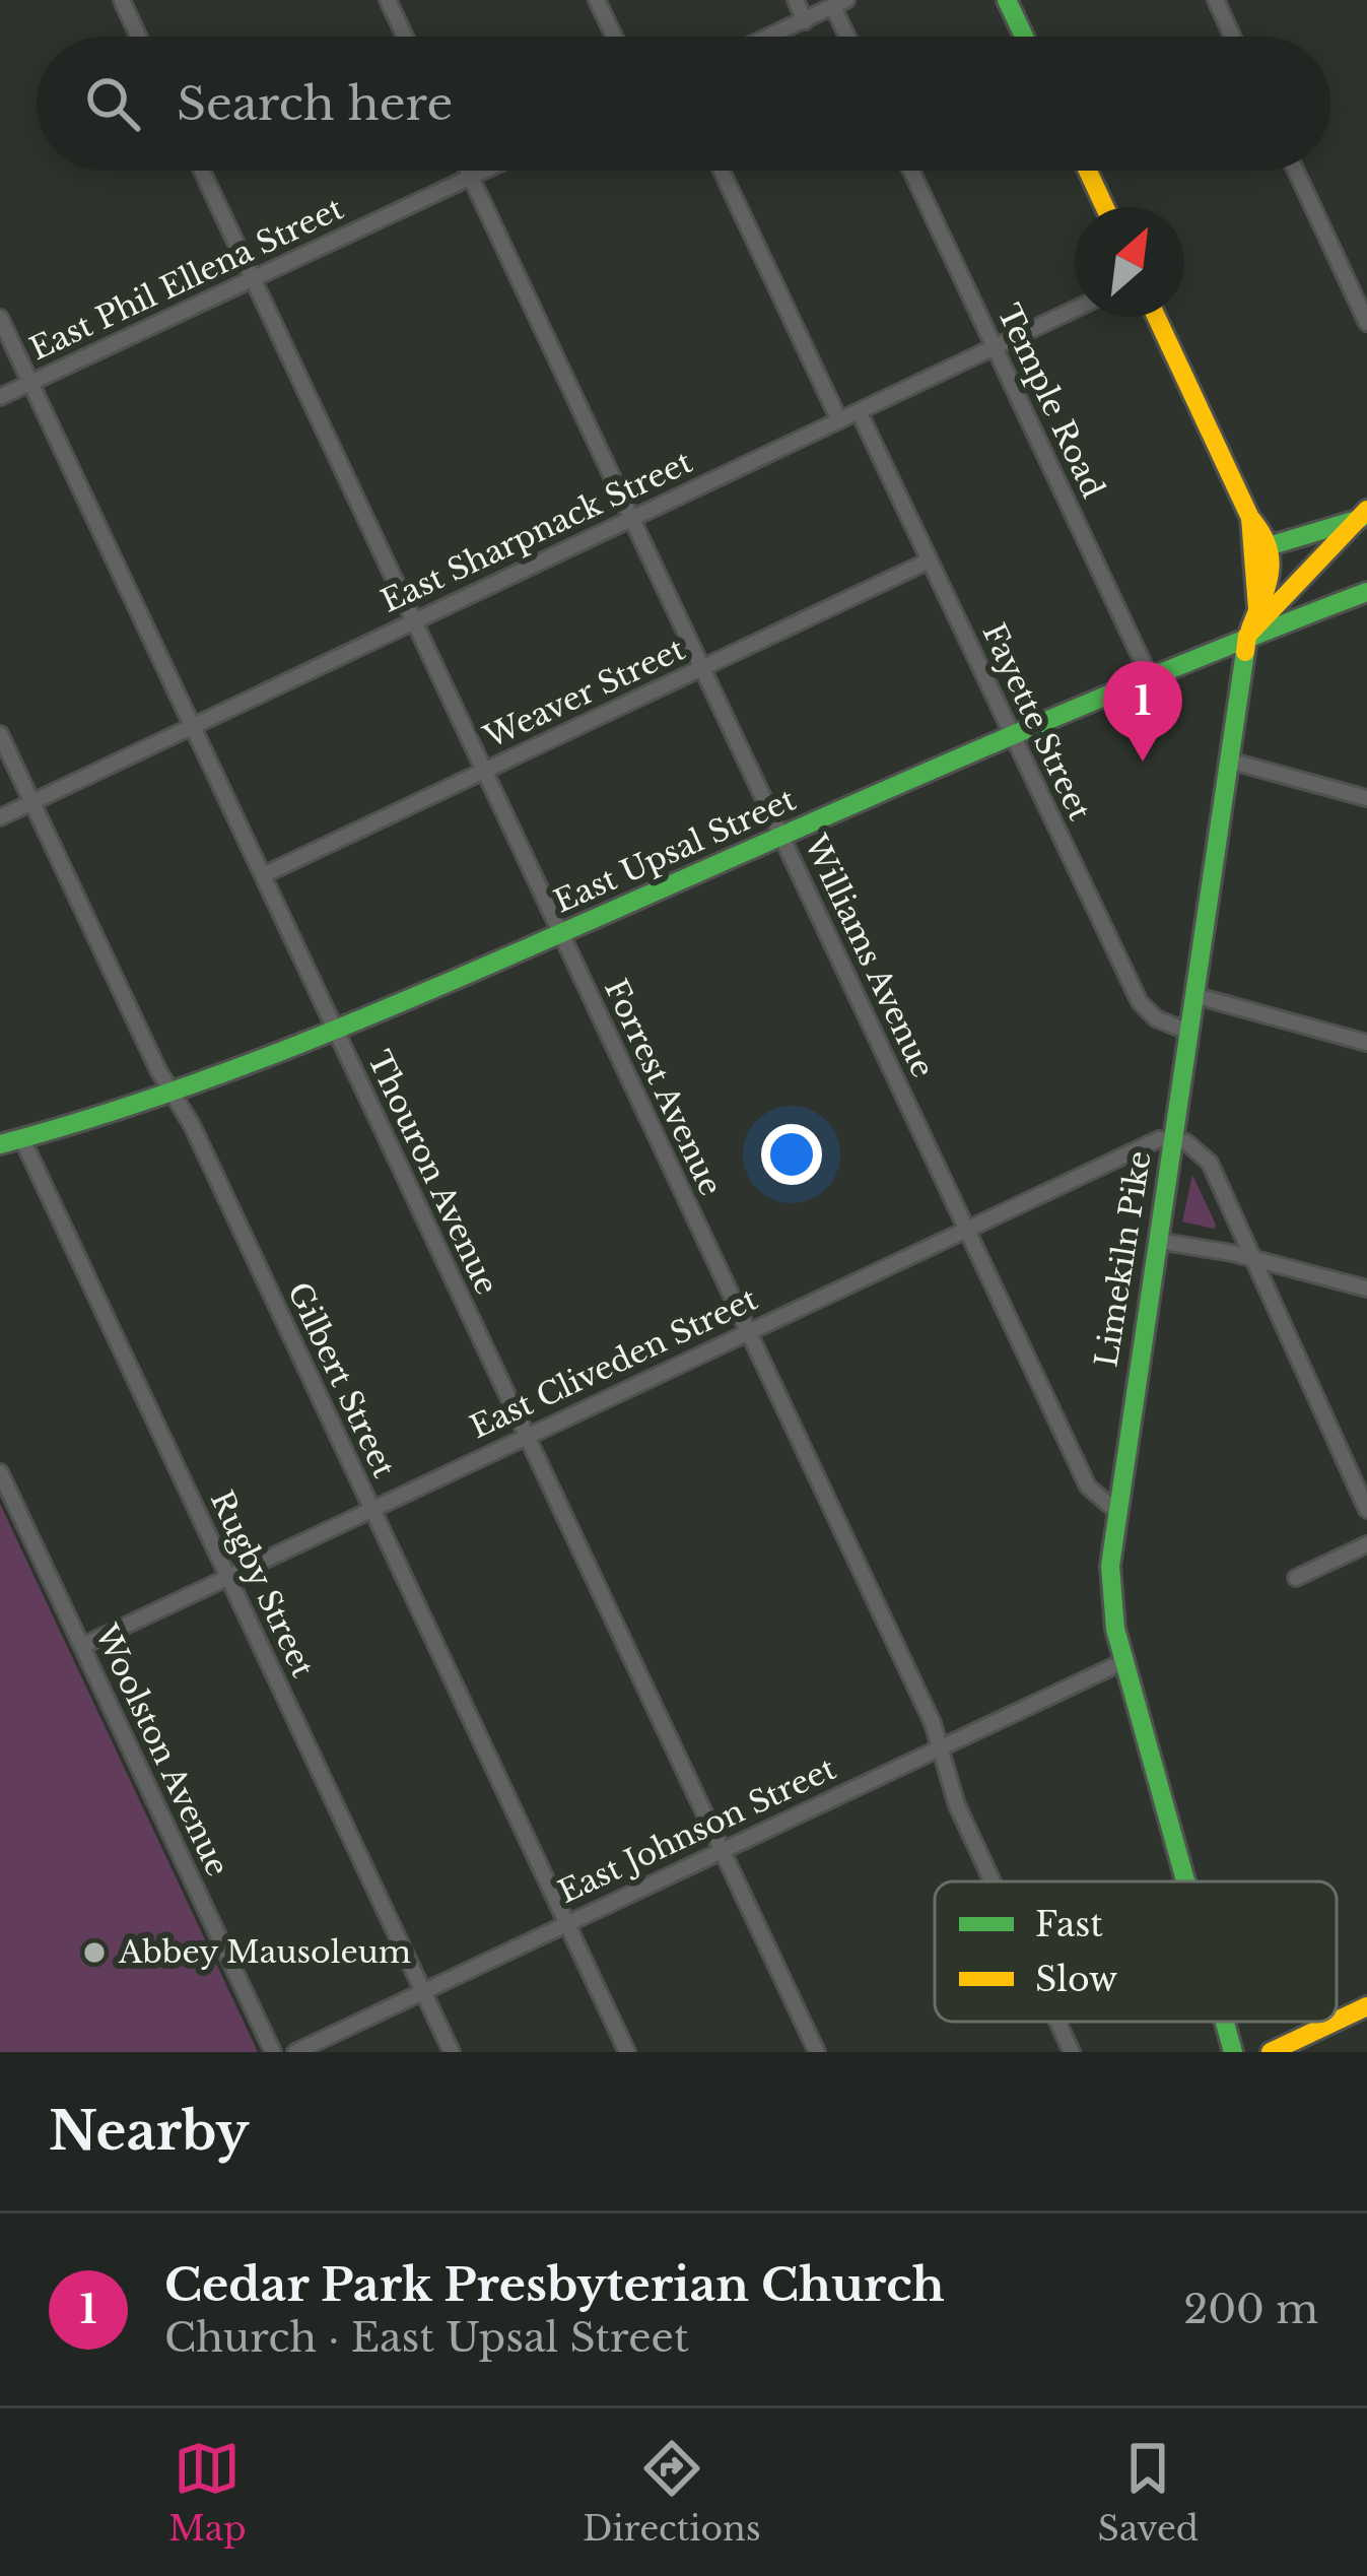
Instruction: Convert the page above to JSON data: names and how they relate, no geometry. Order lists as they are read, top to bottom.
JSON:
{
  "streets": {
    "street": [
      "East Phil Ellena Street",
      "Temple Road",
      "East Sharpnack Street",
      "Weaver Street",
      "Fayette Street",
      "East Upsal Street",
      "Williams Avenue",
      "Forrest Avenue",
      "Thouron Avenue",
      "Limekiln Pike",
      "East Cliveden Street",
      "Gilbert Street",
      "Rugby Street",
      "Woolston Avenue",
      "East Johnson Street"
    ]
  },
  "crossings": [
    ["East Phil Ellena Street", "Williams Avenue"],
    ["East Phil Ellena Street", "Forrest Avenue"],
    ["East Phil Ellena Street", "Thouron Avenue"],
    ["Temple Road", "East Sharpnack Street"],
    ["Temple Road", "East Upsal Street"],
    ["East Sharpnack Street", "Fayette Street"],
    ["East Sharpnack Street", "Williams Avenue"],
    ["East Sharpnack Street", "Forrest Avenue"],
    ["East Sharpnack Street", "Thouron Avenue"],
    ["East Sharpnack Street", "Gilbert Street"],
    ["Weaver Street", "Fayette Street"],
    ["Weaver Street", "Williams Avenue"],
    ["Weaver Street", "Forrest Avenue"],
    ["Weaver Street", "Thouron Avenue"],
    ["Fayette Street", "East Upsal Street"],
    ["Fayette Street", "Limekiln Pike"],
    ["East Upsal Street", "Williams Avenue"],
    ["East Upsal Street", "Forrest Avenue"],
    ["East Upsal Street", "Thouron Avenue"],
    ["East Upsal Street", "Limekiln Pike"],
    ["East Upsal Street", "Gilbert Street"],
    ["East Upsal Street", "Rugby Street"],
    ["Williams Avenue", "Limekiln Pike"],
    ["Williams Avenue", "East Cliveden Street"],
    ["Forrest Avenue", "East Cliveden Street"],
    ["Forrest Avenue", "East Johnson Street"],
    ["Thouron Avenue", "East Cliveden Street"],
    ["Thouron Avenue", "East Johnson Street"],
    ["Limekiln Pike", "East Cliveden Street"],
    ["Limekiln Pike", "East Johnson Street"],
    ["East Cliveden Street", "Gilbert Street"],
    ["East Cliveden Street", "Rugby Street"],
    ["East Cliveden Street", "Woolston Avenue"],
    ["Gilbert Street", "East Johnson Street"],
    ["Rugby Street", "East Johnson Street"]
  ],
  "places": ["Abbey Mausoleum"],
  "legend": ["Fast", "Slow"],
  "north": "top right",
  "page": {
    "search": "Search here",
    "pins": "1",
    "heading": "Nearby",
    "list": [
      {
        "mark": "1",
        "name": "Cedar Park Presbyterian Church",
        "note": "Church · East Upsal Street",
        "value": "200 m"
      }
    ],
    "nav": ["Map", "Directions", "Saved"]
  }
}
